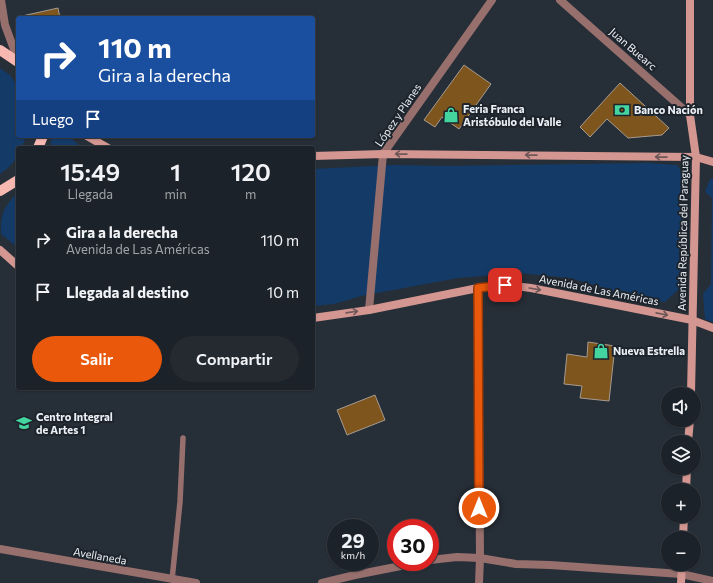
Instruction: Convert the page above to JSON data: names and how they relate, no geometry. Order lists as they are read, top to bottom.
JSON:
{
  "streets": {
    "main road": ["Avenida República del Paraguay", "Avenida de Las Américas"],
    "street": ["Juan Buearc", "López y Planes", "Avellaneda"]
  },
  "crossings": [
    ["Juan Buearc", "Avenida República del Paraguay"],
    ["López y Planes", "Avenida de Las Américas"],
    ["Avenida República del Paraguay", "Avenida de Las Américas"]
  ],
  "one_way": ["Avenida de Las Américas"],
  "places": {
    "bank": ["Banco Nación"],
    "shop": ["Feria Franca Aristóbulo del Valle", "Nueva Estrella"],
    "school or university": ["Centro Integral de Artes 1"]
  },
  "page": {
    "turn": ["110 m", "Gira a la derecha"],
    "then": "Luego",
    "eta": [
      "15:49",
      "Llegada",
      "1",
      "min",
      "120",
      "m"
    ],
    "list": [
      {
        "name": "Gira a la derecha",
        "note": "Avenida de Las Américas",
        "value": "110 m"
      },
      {
        "name": "Llegada al destino",
        "value": "10 m"
      }
    ],
    "buttons": ["Salir", "Compartir"],
    "map_buttons": ["+", "−"],
    "speed": "29 km/h",
    "limit": "30"
  }
}
